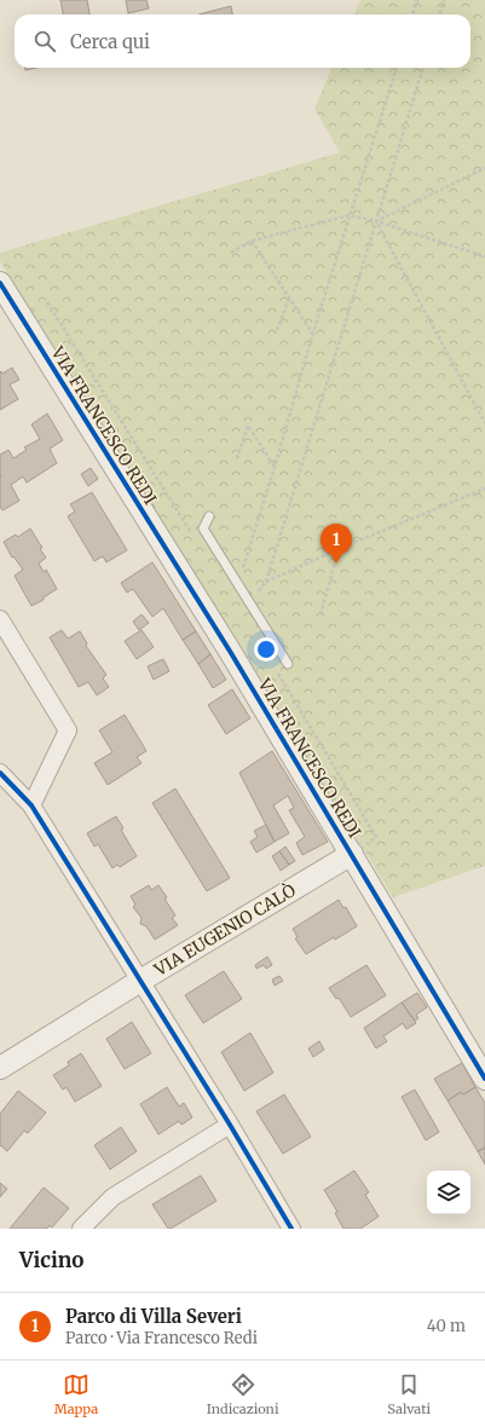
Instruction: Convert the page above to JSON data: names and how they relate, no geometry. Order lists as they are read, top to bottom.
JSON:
{
  "streets": {
    "street": ["VIA FRANCESCO REDI", "VIA EUGENIO CALÒ"]
  },
  "crossings": [
    ["VIA FRANCESCO REDI", "VIA EUGENIO CALÒ"]
  ],
  "page": {
    "search": "Cerca qui",
    "pins": "1",
    "heading": "Vicino",
    "list": [
      {
        "mark": "1",
        "name": "Parco di Villa Severi",
        "note": "Parco · Via Francesco Redi",
        "value": "40 m"
      }
    ],
    "nav": ["Mappa", "Indicazioni", "Salvati"]
  }
}
